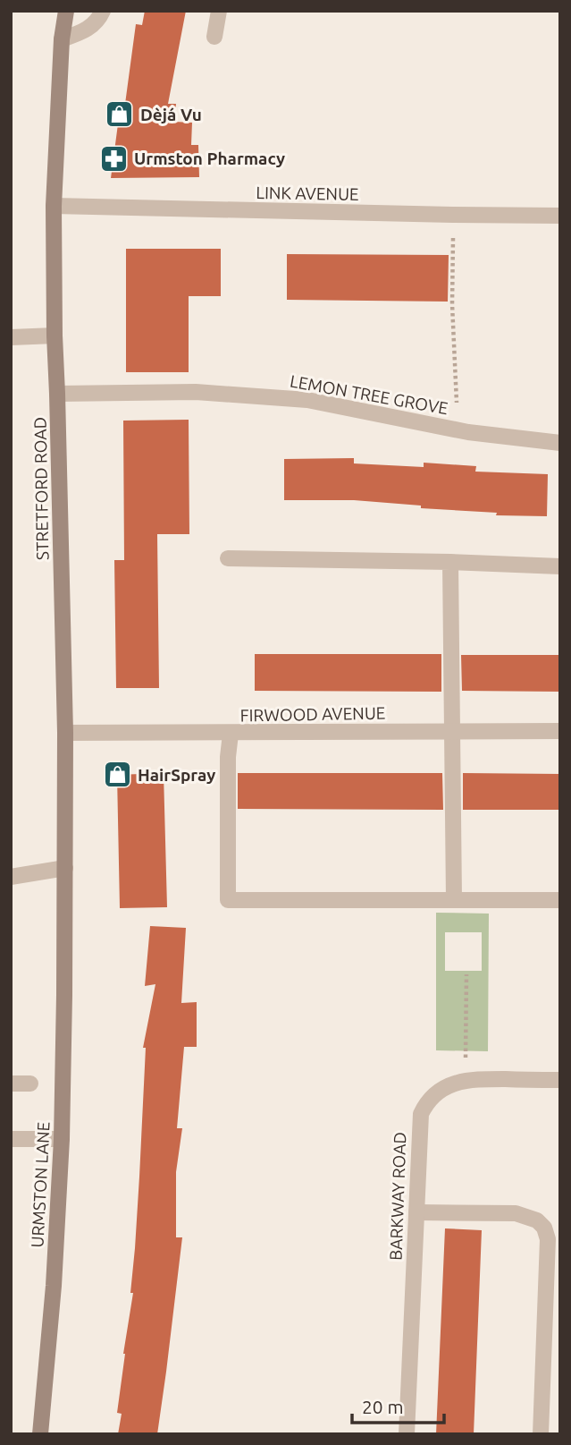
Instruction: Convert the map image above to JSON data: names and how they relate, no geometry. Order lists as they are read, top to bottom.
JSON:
{
  "streets": {
    "main road": ["STRETFORD ROAD", "URMSTON LANE"],
    "street": [
      "LINK AVENUE",
      "LEMON TREE GROVE",
      "FIRWOOD AVENUE",
      "BARKWAY ROAD"
    ]
  },
  "crossings": [
    ["LINK AVENUE", "STRETFORD ROAD"],
    ["LEMON TREE GROVE", "STRETFORD ROAD"],
    ["STRETFORD ROAD", "FIRWOOD AVENUE"],
    ["STRETFORD ROAD", "URMSTON LANE"]
  ],
  "places": {
    "shop": ["Dèjá Vu", "HairSpray"],
    "pharmacy": ["Urmston Pharmacy"]
  },
  "scale_bar": "20 m"
}
